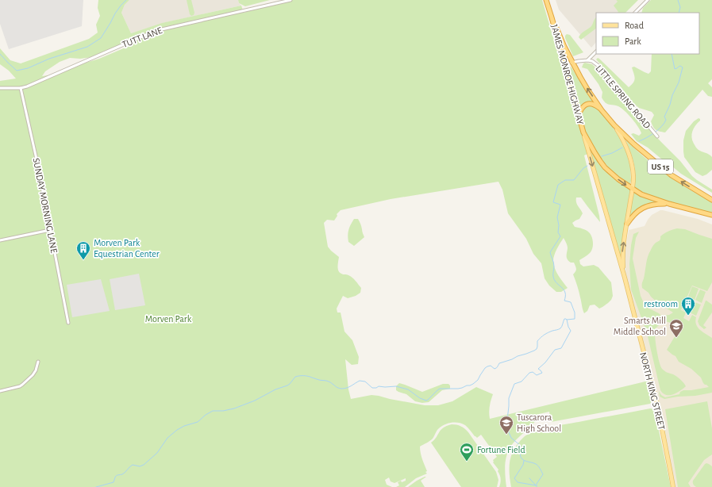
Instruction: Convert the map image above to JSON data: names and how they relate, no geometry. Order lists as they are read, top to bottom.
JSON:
{
  "streets": {
    "highway": ["JAMES MONROE HIGHWAY", "US 15"],
    "main road": ["NORTH KING STREET"],
    "street": ["TUTT LANE", "LITTLE SPRING ROAD", "SUNDAY MORNING LANE"]
  },
  "crossings": [
    ["TUTT LANE", "SUNDAY MORNING LANE"],
    ["JAMES MONROE HIGHWAY", "US 15"],
    ["JAMES MONROE HIGHWAY", "NORTH KING STREET"],
    ["US 15", "NORTH KING STREET"]
  ],
  "parks": ["Morven Park"],
  "places": {
    "building": ["Morven Park Equestrian Center", "restroom"],
    "school or university": ["Smarts Mill Middle School", "Tuscarora High School"],
    "sports": ["Fortune Field"]
  },
  "legend": ["Road", "Park"]
}
